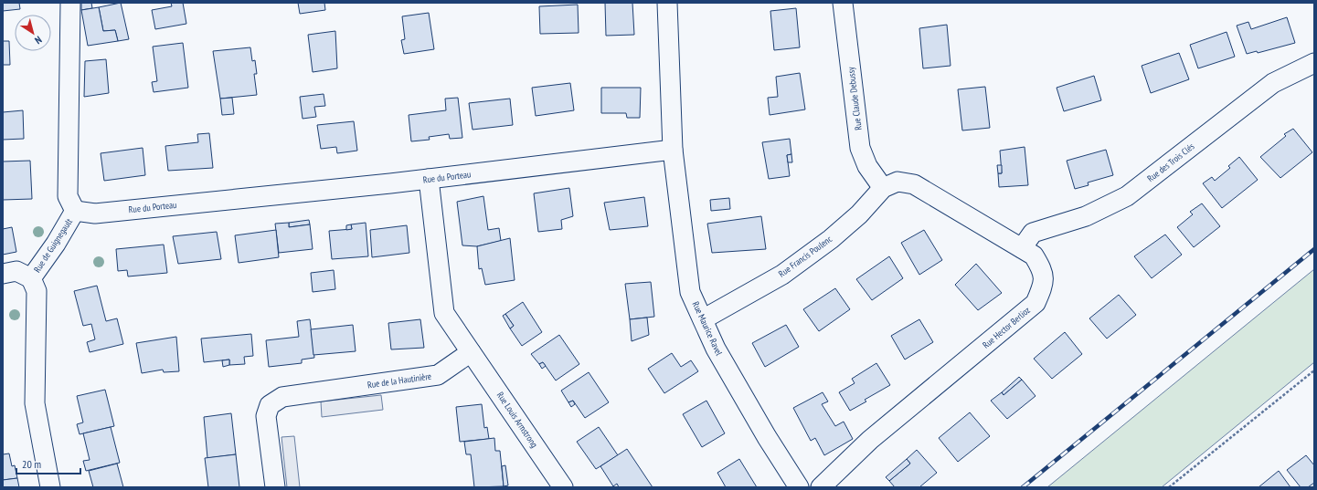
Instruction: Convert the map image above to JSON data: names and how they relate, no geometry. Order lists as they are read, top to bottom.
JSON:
{
  "streets": {
    "street": [
      "Rue Claude Debussy",
      "Rue des Trois Clés",
      "Rue du Porteau",
      "Rue de Guignegault",
      "Rue Francis Poulenc",
      "Rue Hector Berlioz",
      "Rue Maurice Ravel",
      "Rue de la Hautinière",
      "Rue Louis Armstrong"
    ]
  },
  "crossings": [
    ["Rue Claude Debussy", "Rue Francis Poulenc"],
    ["Rue Claude Debussy", "Rue Hector Berlioz"],
    ["Rue des Trois Clés", "Rue Hector Berlioz"],
    ["Rue du Porteau", "Rue de Guignegault"],
    ["Rue du Porteau", "Rue Maurice Ravel"],
    ["Rue Francis Poulenc", "Rue Hector Berlioz"],
    ["Rue Francis Poulenc", "Rue Maurice Ravel"],
    ["Rue de la Hautinière", "Rue Louis Armstrong"]
  ],
  "scale_bar": "20 m",
  "north": "bottom right"
}
